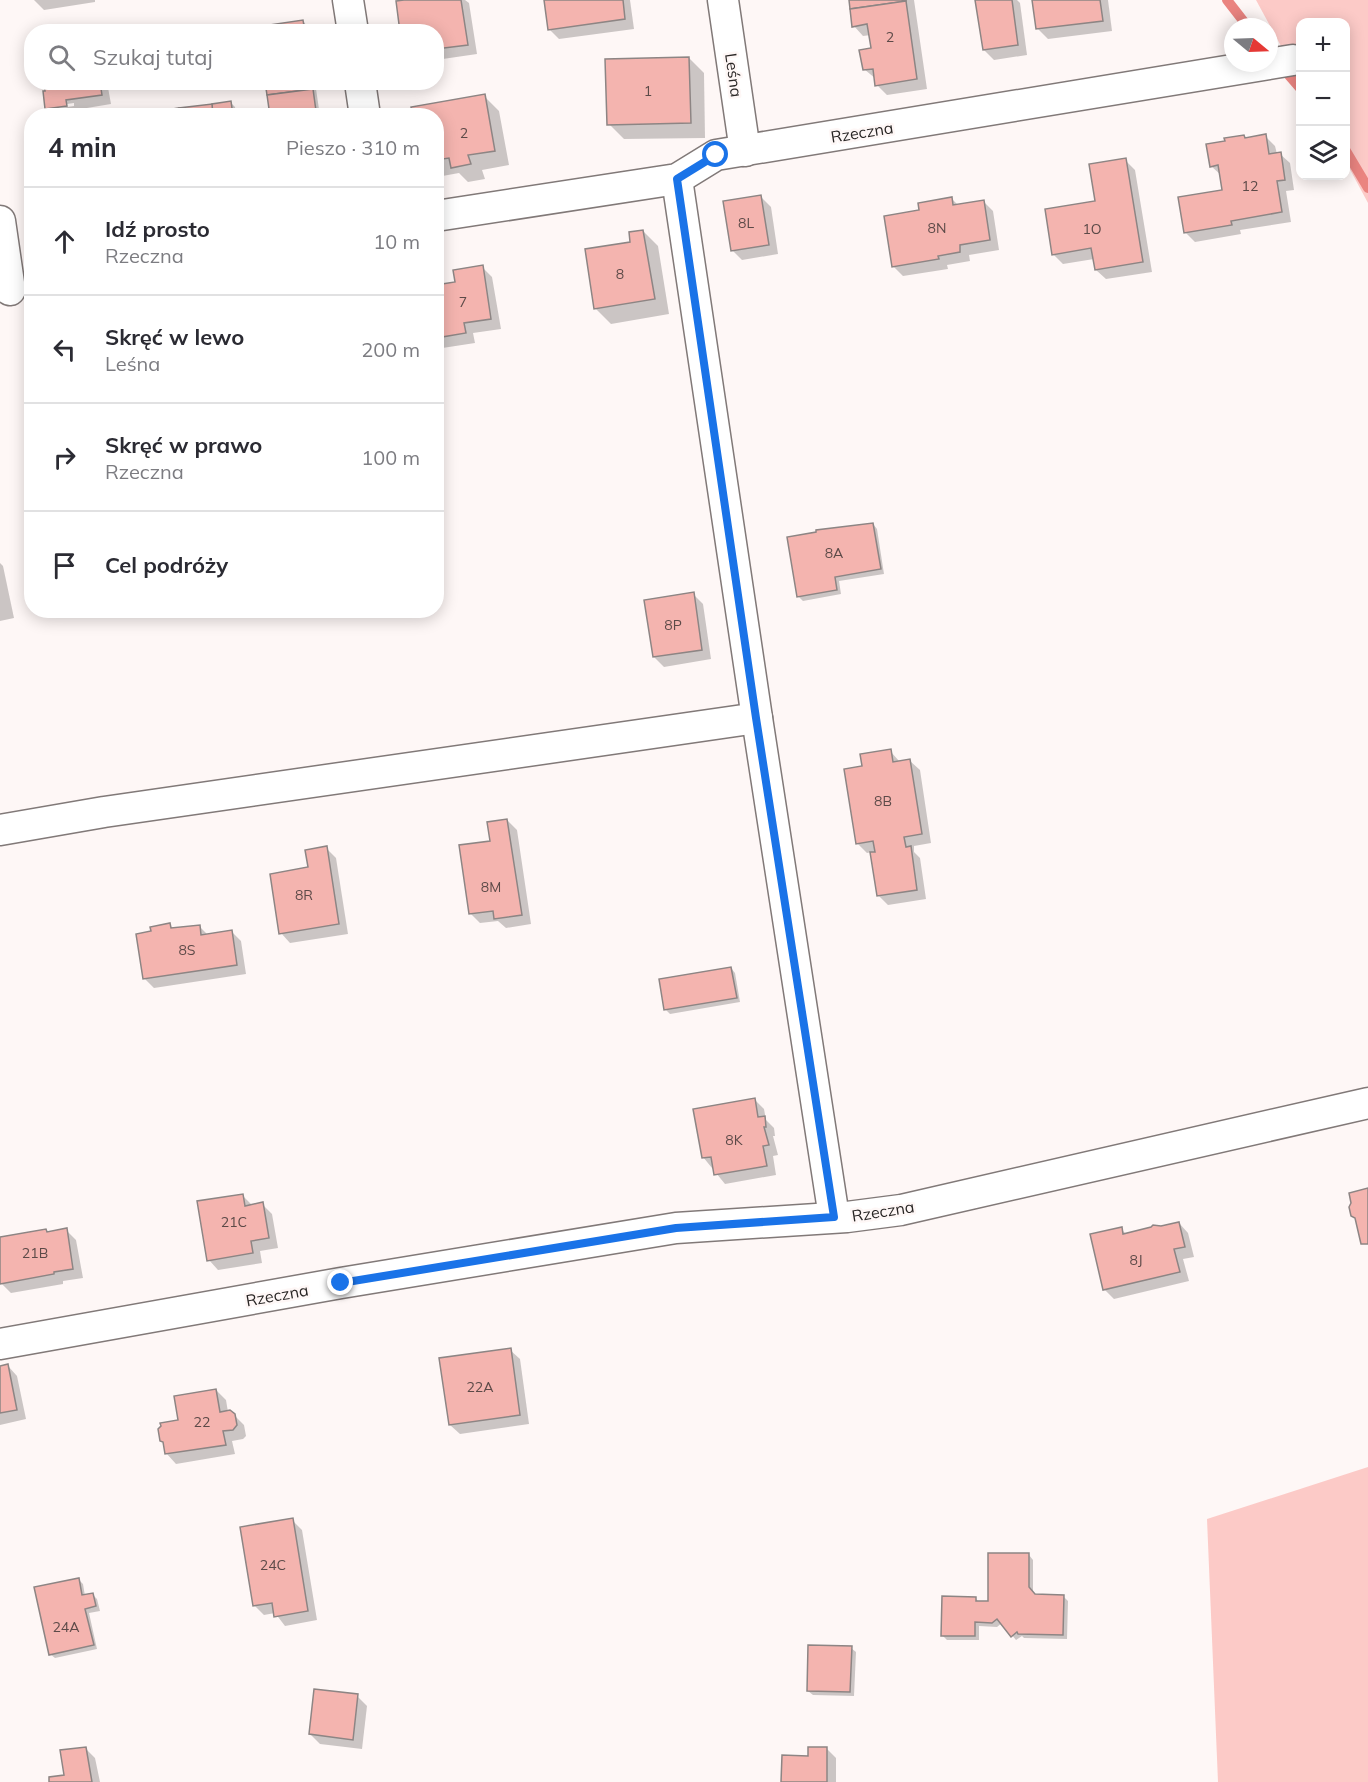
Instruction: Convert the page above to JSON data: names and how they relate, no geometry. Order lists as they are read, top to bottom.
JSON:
{
  "streets": {
    "street": ["Leśna", "Rzeczna"]
  },
  "crossings": [
    ["Leśna", "Rzeczna"]
  ],
  "house_numbers": [
    "2",
    "1",
    "2",
    "12",
    "8L",
    "8N",
    "1O",
    "8",
    "7",
    "8A",
    "8P",
    "8B",
    "8M",
    "8R",
    "8S",
    "8K",
    "21C",
    "21B",
    "8J",
    "22A",
    "22",
    "24C",
    "24A"
  ],
  "north": "right",
  "page": {
    "map_buttons": ["+", "−"],
    "search": "Szukaj tutaj",
    "heading": ["4 min", "Pieszo · 310 m"],
    "list": [
      ["Idź prosto", "Rzeczna", "10 m"],
      ["Skręć w lewo", "Leśna", "200 m"],
      ["Skręć w prawo", "Rzeczna", "100 m"],
      "Cel podróży"
    ]
  }
}
